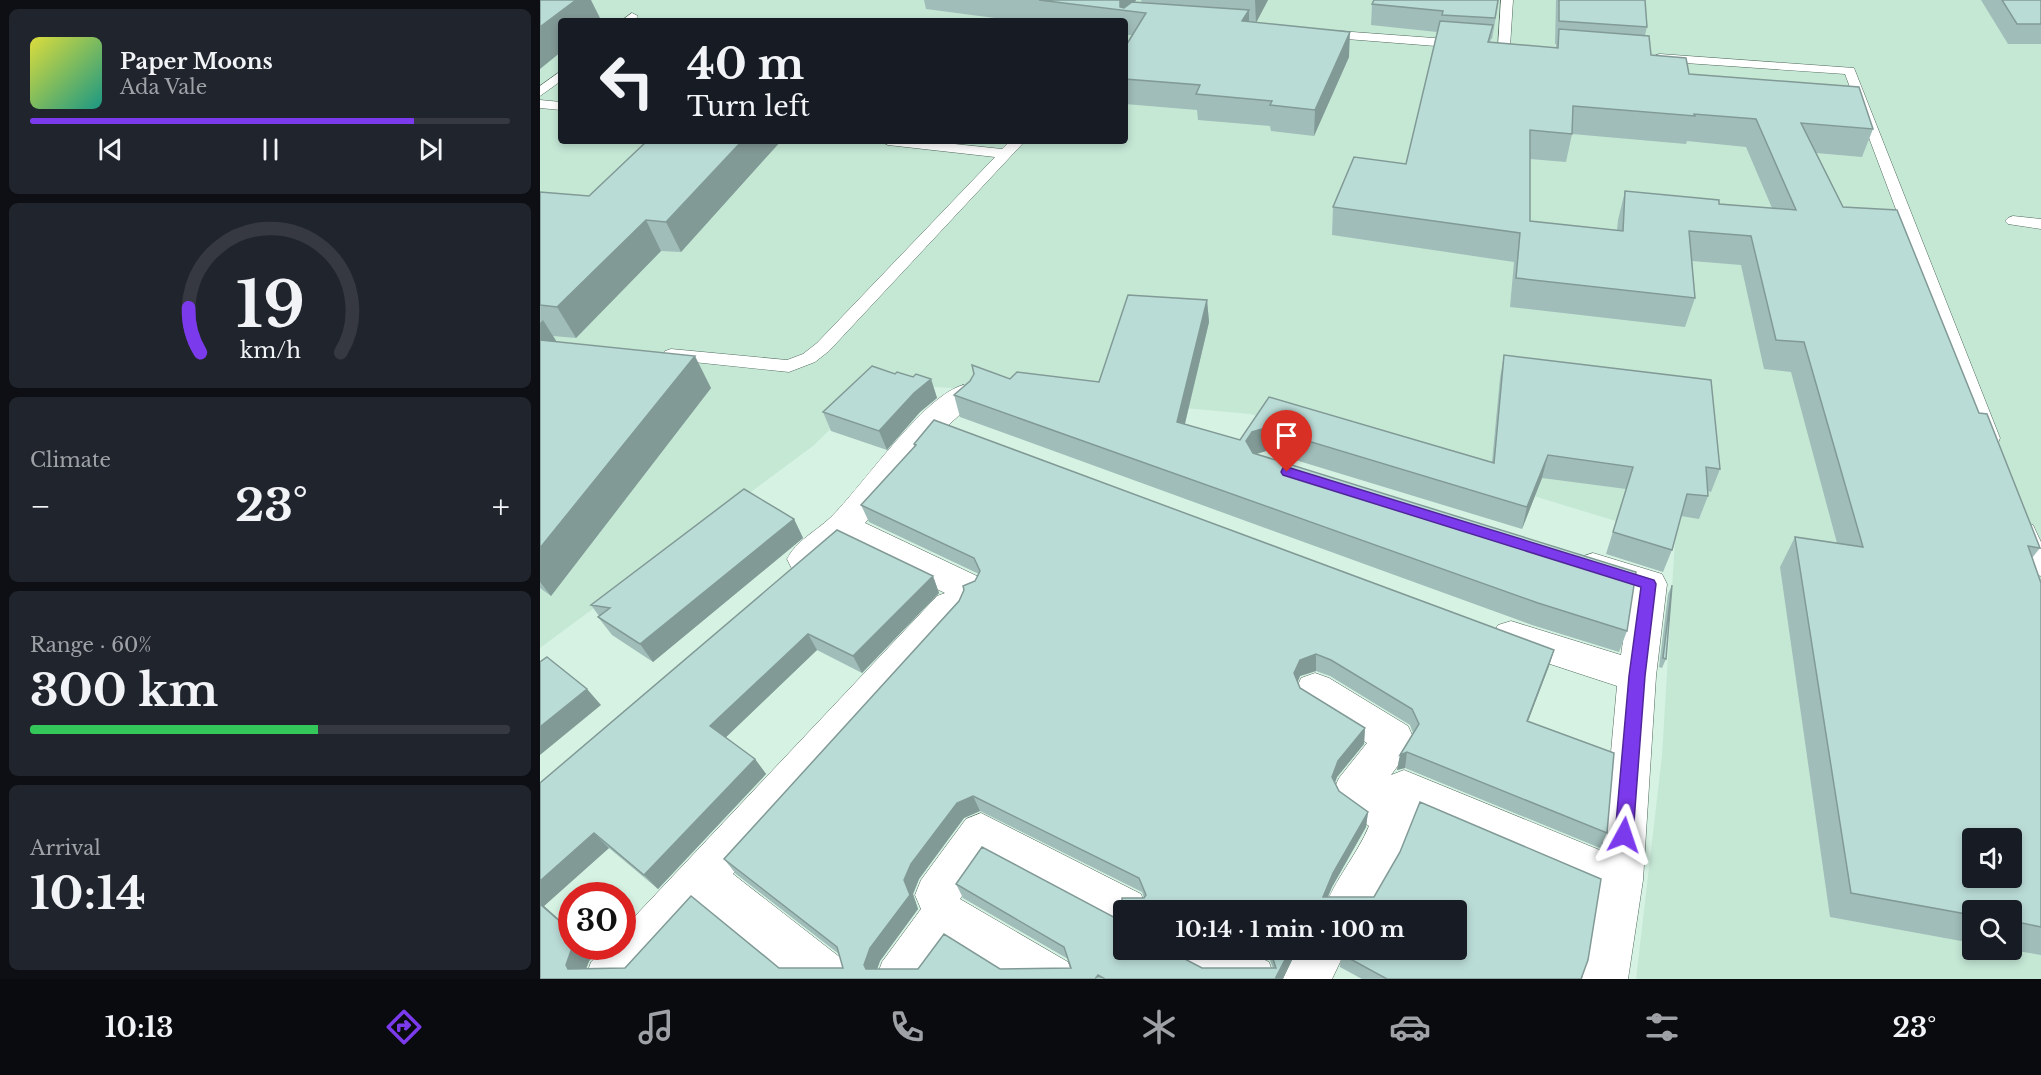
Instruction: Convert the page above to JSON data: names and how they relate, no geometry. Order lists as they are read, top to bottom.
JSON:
{
  "page": {
    "turn": ["40 m", "Turn left"],
    "song": ["Paper Moons", "Ada Vale"],
    "tile": [
      "Climate",
      ["Range · 60%", "300 km"],
      ["Arrival", "10:14"]
    ],
    "heat": ["−", "23°", "+"],
    "limit": "30",
    "trip": "10:14 · 1 min · 100 m",
    "tabs": ["10:13", "23°"],
    "gauge": ["19", "km/h"]
  }
}
